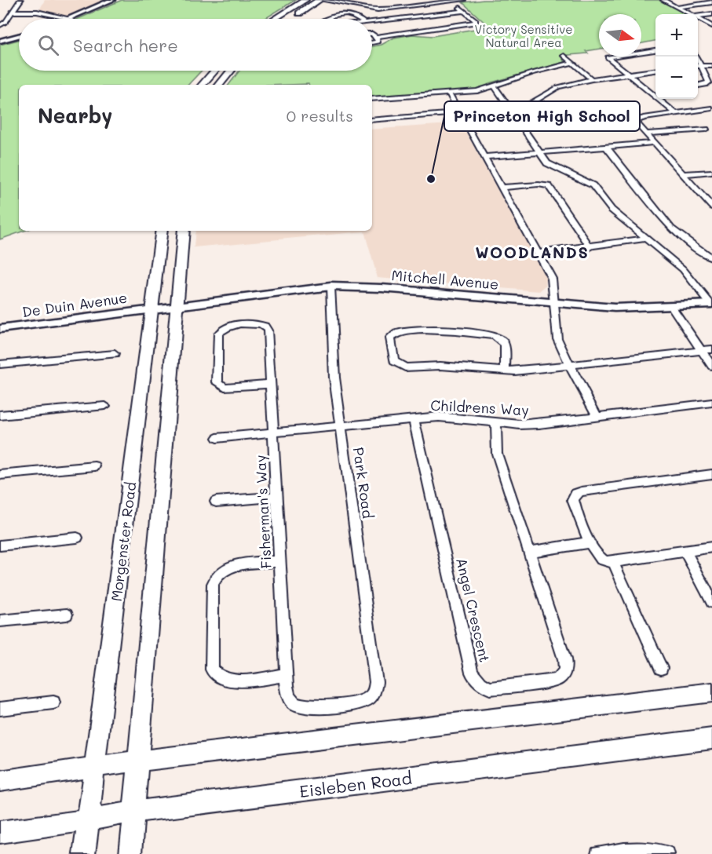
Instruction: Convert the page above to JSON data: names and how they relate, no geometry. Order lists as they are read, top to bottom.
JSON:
{
  "streets": {
    "main road": ["Morgenster Road", "Eisleben Road"],
    "street": [
      "Mitchell Avenue",
      "De Duin Avenue",
      "Childrens Way",
      "Park Road",
      "Fisherman's Way",
      "Angel Crescent"
    ]
  },
  "crossings": [
    ["Mitchell Avenue", "De Duin Avenue"],
    ["Mitchell Avenue", "Park Road"],
    ["De Duin Avenue", "Morgenster Road"],
    ["Childrens Way", "Park Road"],
    ["Childrens Way", "Fisherman's Way"],
    ["Childrens Way", "Angel Crescent"],
    ["Park Road", "Fisherman's Way"],
    ["Morgenster Road", "Eisleben Road"]
  ],
  "districts": ["WOODLANDS"],
  "parks": ["Victory Sensitive Natural Area"],
  "places": ["Princeton High School"],
  "north": "right",
  "page": {
    "map_buttons": ["+", "−"],
    "search": "Search here",
    "heading": ["Nearby", "0 results"]
  }
}
